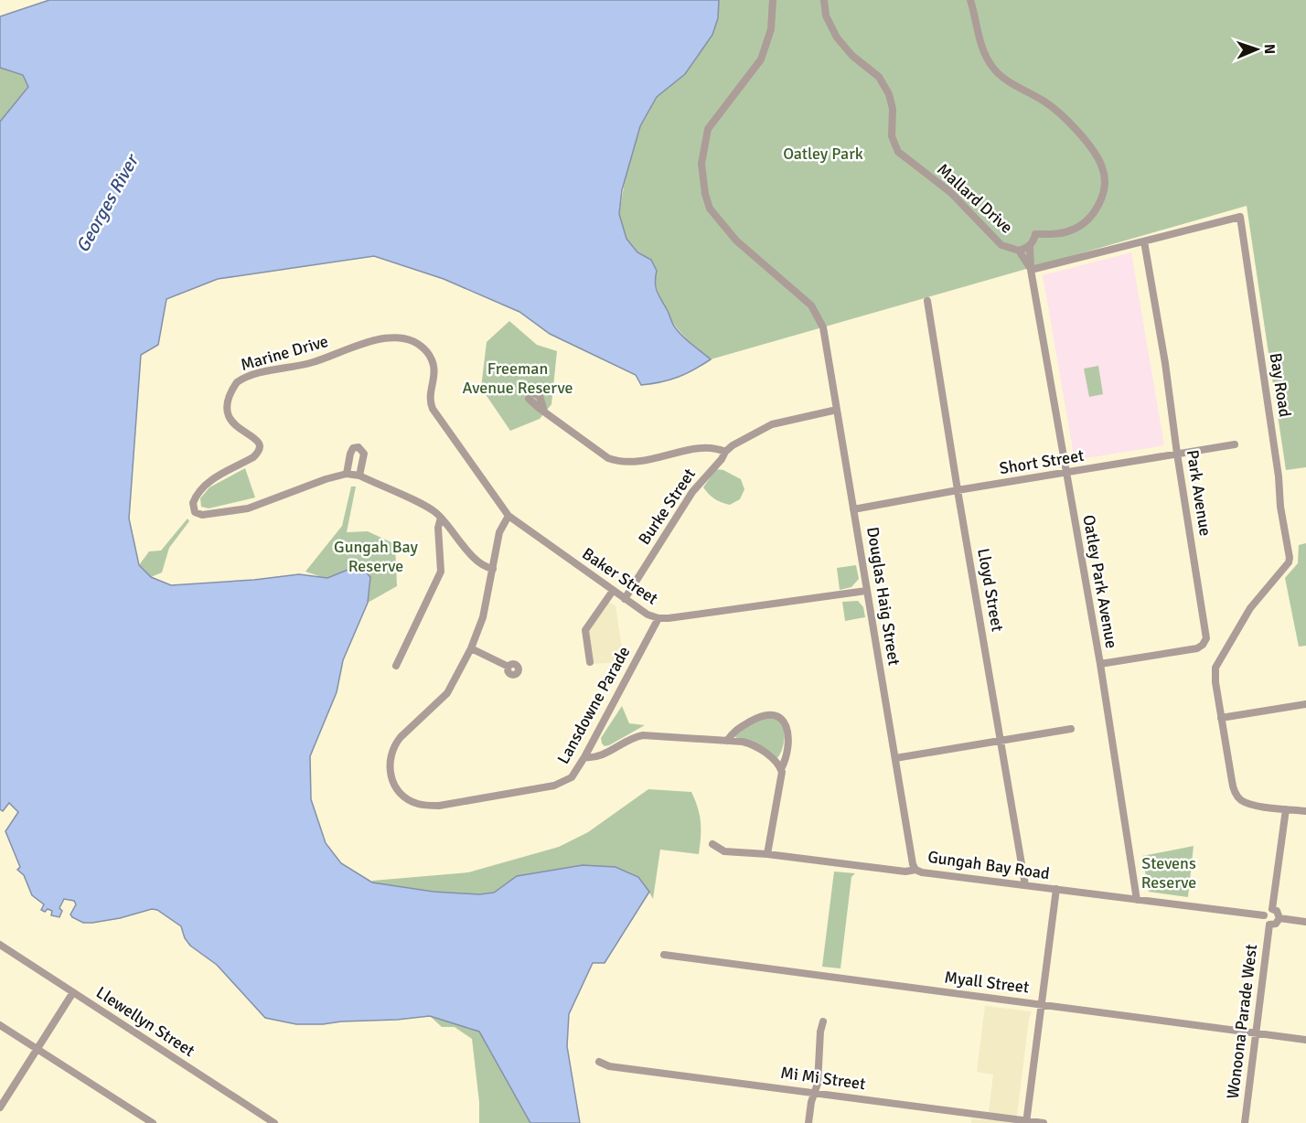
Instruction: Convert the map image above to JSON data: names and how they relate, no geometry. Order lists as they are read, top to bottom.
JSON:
{
  "streets": {
    "street": [
      "Mallard Drive",
      "Marine Drive",
      "Bay Road",
      "Short Street",
      "Park Avenue",
      "Burke Street",
      "Baker Street",
      "Oatley Park Avenue",
      "Lloyd Street",
      "Douglas Haig Street",
      "Lansdowne Parade",
      "Gungah Bay Road",
      "Myall Street",
      "Llewellyn Street",
      "Wonoona Parade West",
      "Mi Mi Street"
    ]
  },
  "crossings": [
    ["Mallard Drive", "Oatley Park Avenue"],
    ["Marine Drive", "Baker Street"],
    ["Marine Drive", "Lansdowne Parade"],
    ["Bay Road", "Park Avenue"],
    ["Short Street", "Park Avenue"],
    ["Short Street", "Oatley Park Avenue"],
    ["Short Street", "Lloyd Street"],
    ["Short Street", "Douglas Haig Street"],
    ["Park Avenue", "Oatley Park Avenue"],
    ["Burke Street", "Baker Street"],
    ["Burke Street", "Douglas Haig Street"],
    ["Baker Street", "Douglas Haig Street"],
    ["Baker Street", "Lansdowne Parade"],
    ["Oatley Park Avenue", "Gungah Bay Road"],
    ["Lloyd Street", "Gungah Bay Road"],
    ["Douglas Haig Street", "Gungah Bay Road"],
    ["Gungah Bay Road", "Wonoona Parade West"],
    ["Myall Street", "Wonoona Parade West"]
  ],
  "water": ["Georges River"],
  "parks": [
    "Oatley Park",
    "Freeman Avenue Reserve",
    "Gungah Bay Reserve",
    "Stevens Reserve"
  ],
  "north": "right"
}
